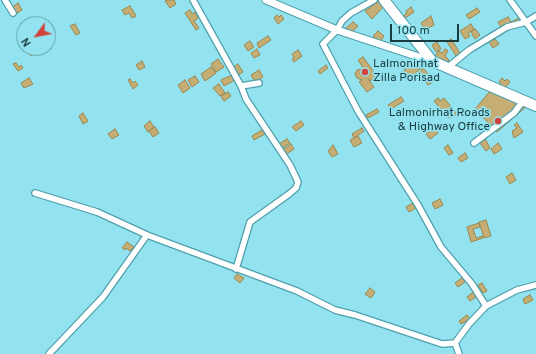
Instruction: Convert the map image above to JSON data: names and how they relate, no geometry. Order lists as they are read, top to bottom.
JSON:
{
  "places": ["Lalmonirhat Zilla Porisad", "Lalmonirhat Roads & Highway Office"],
  "scale_bar": "100 m",
  "north": "bottom left"
}
